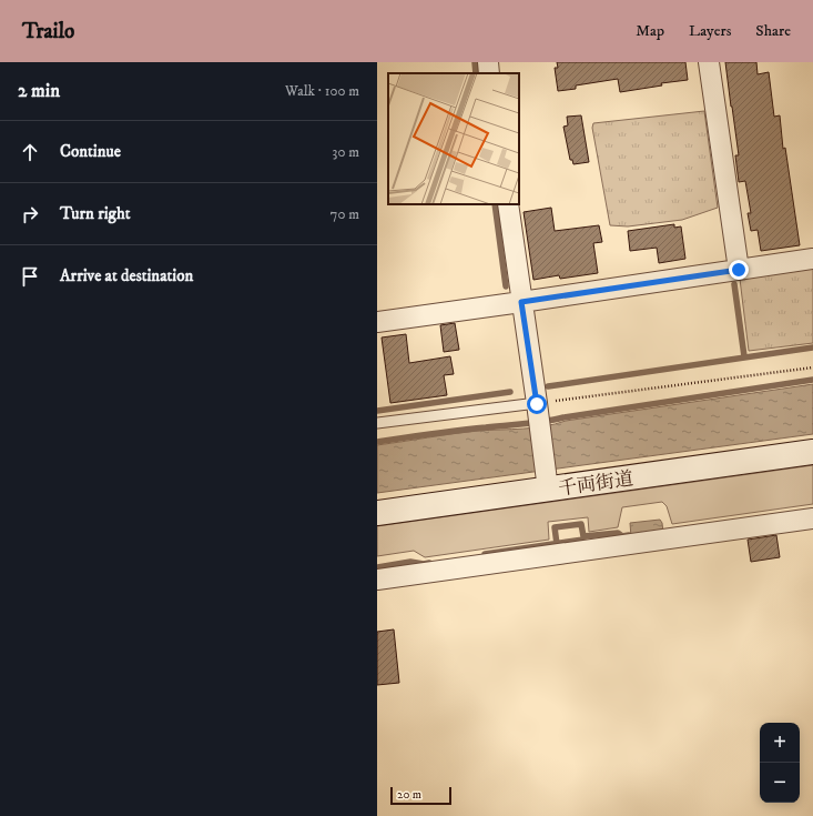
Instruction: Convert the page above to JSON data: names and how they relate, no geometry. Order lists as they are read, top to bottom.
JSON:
{
  "streets": {
    "street": ["千両街道"]
  },
  "scale_bar": "20 m",
  "page": {
    "header": "Trailo",
    "nav": ["Map", "Layers", "Share"],
    "heading": ["2 min", "Walk · 100 m"],
    "list": [
      ["Continue", "30 m"],
      ["Turn right", "70 m"],
      "Arrive at destination"
    ],
    "map_buttons": ["+", "−"],
    "scale": "20 m"
  }
}
